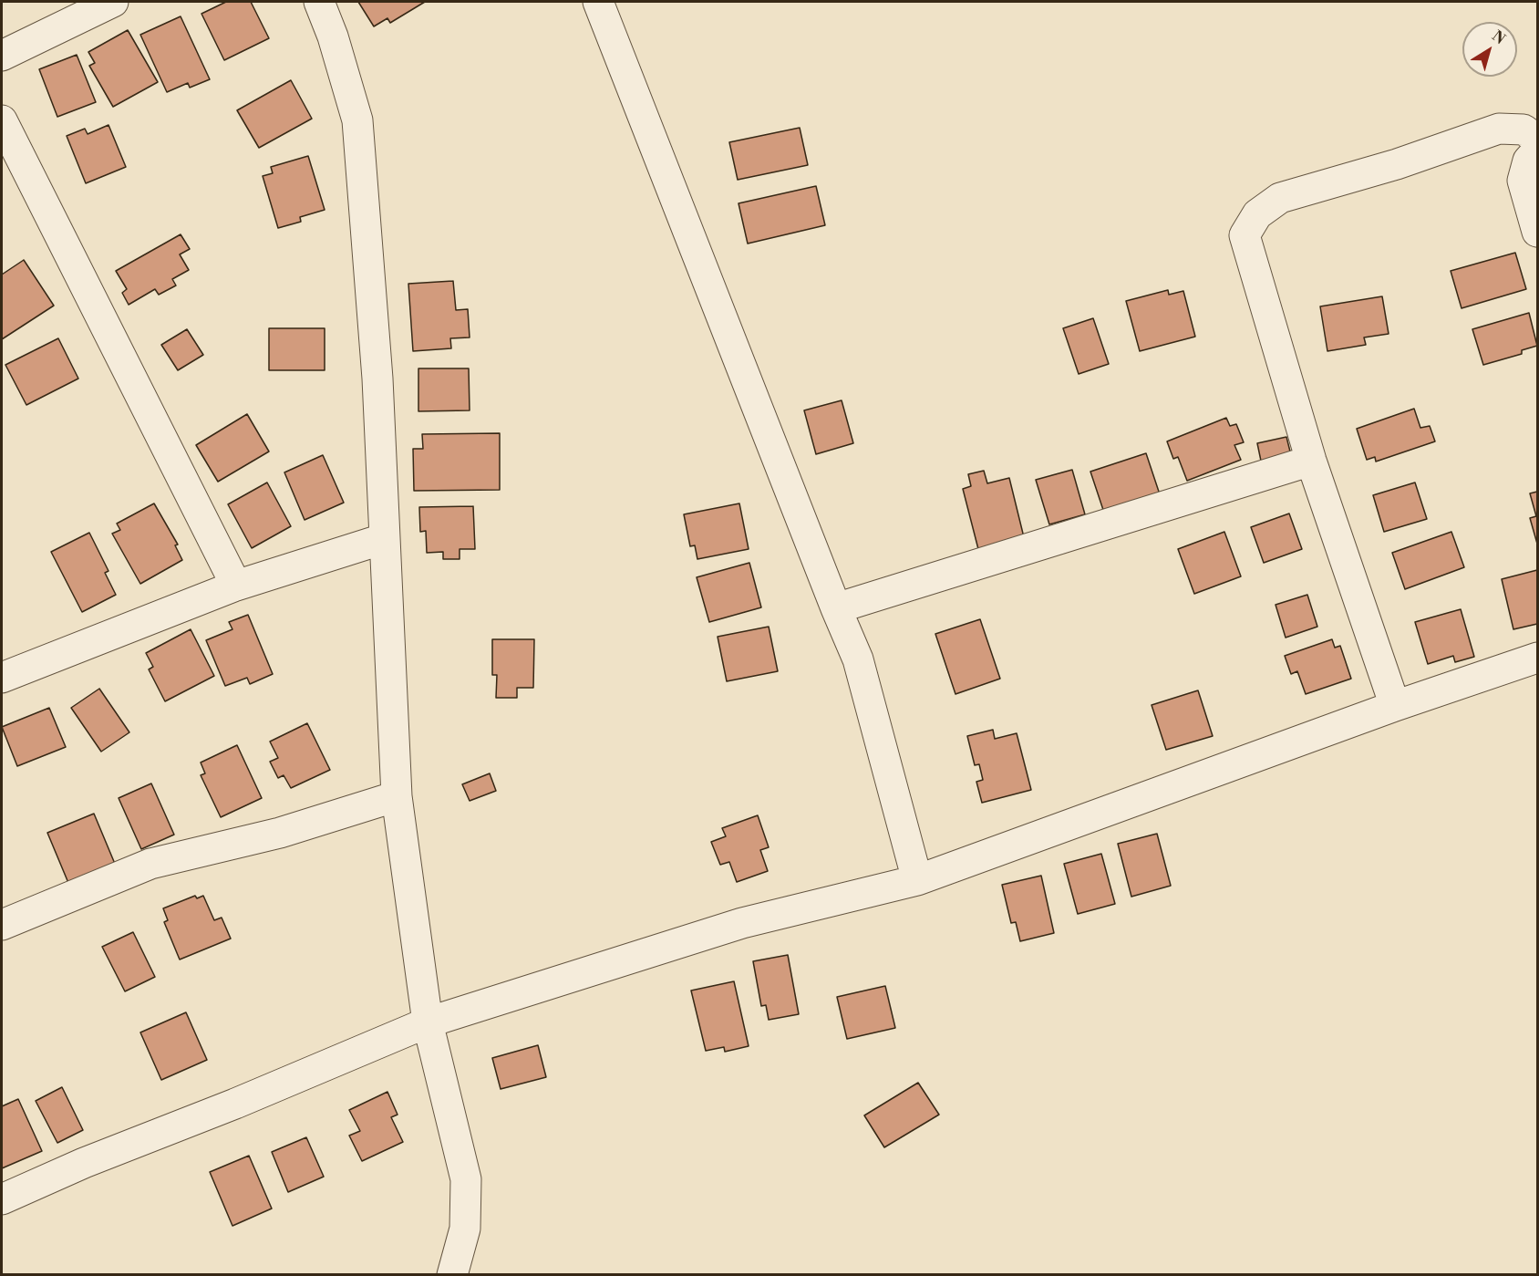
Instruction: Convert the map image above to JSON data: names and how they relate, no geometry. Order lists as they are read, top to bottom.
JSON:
{
  "north": "top right"
}
